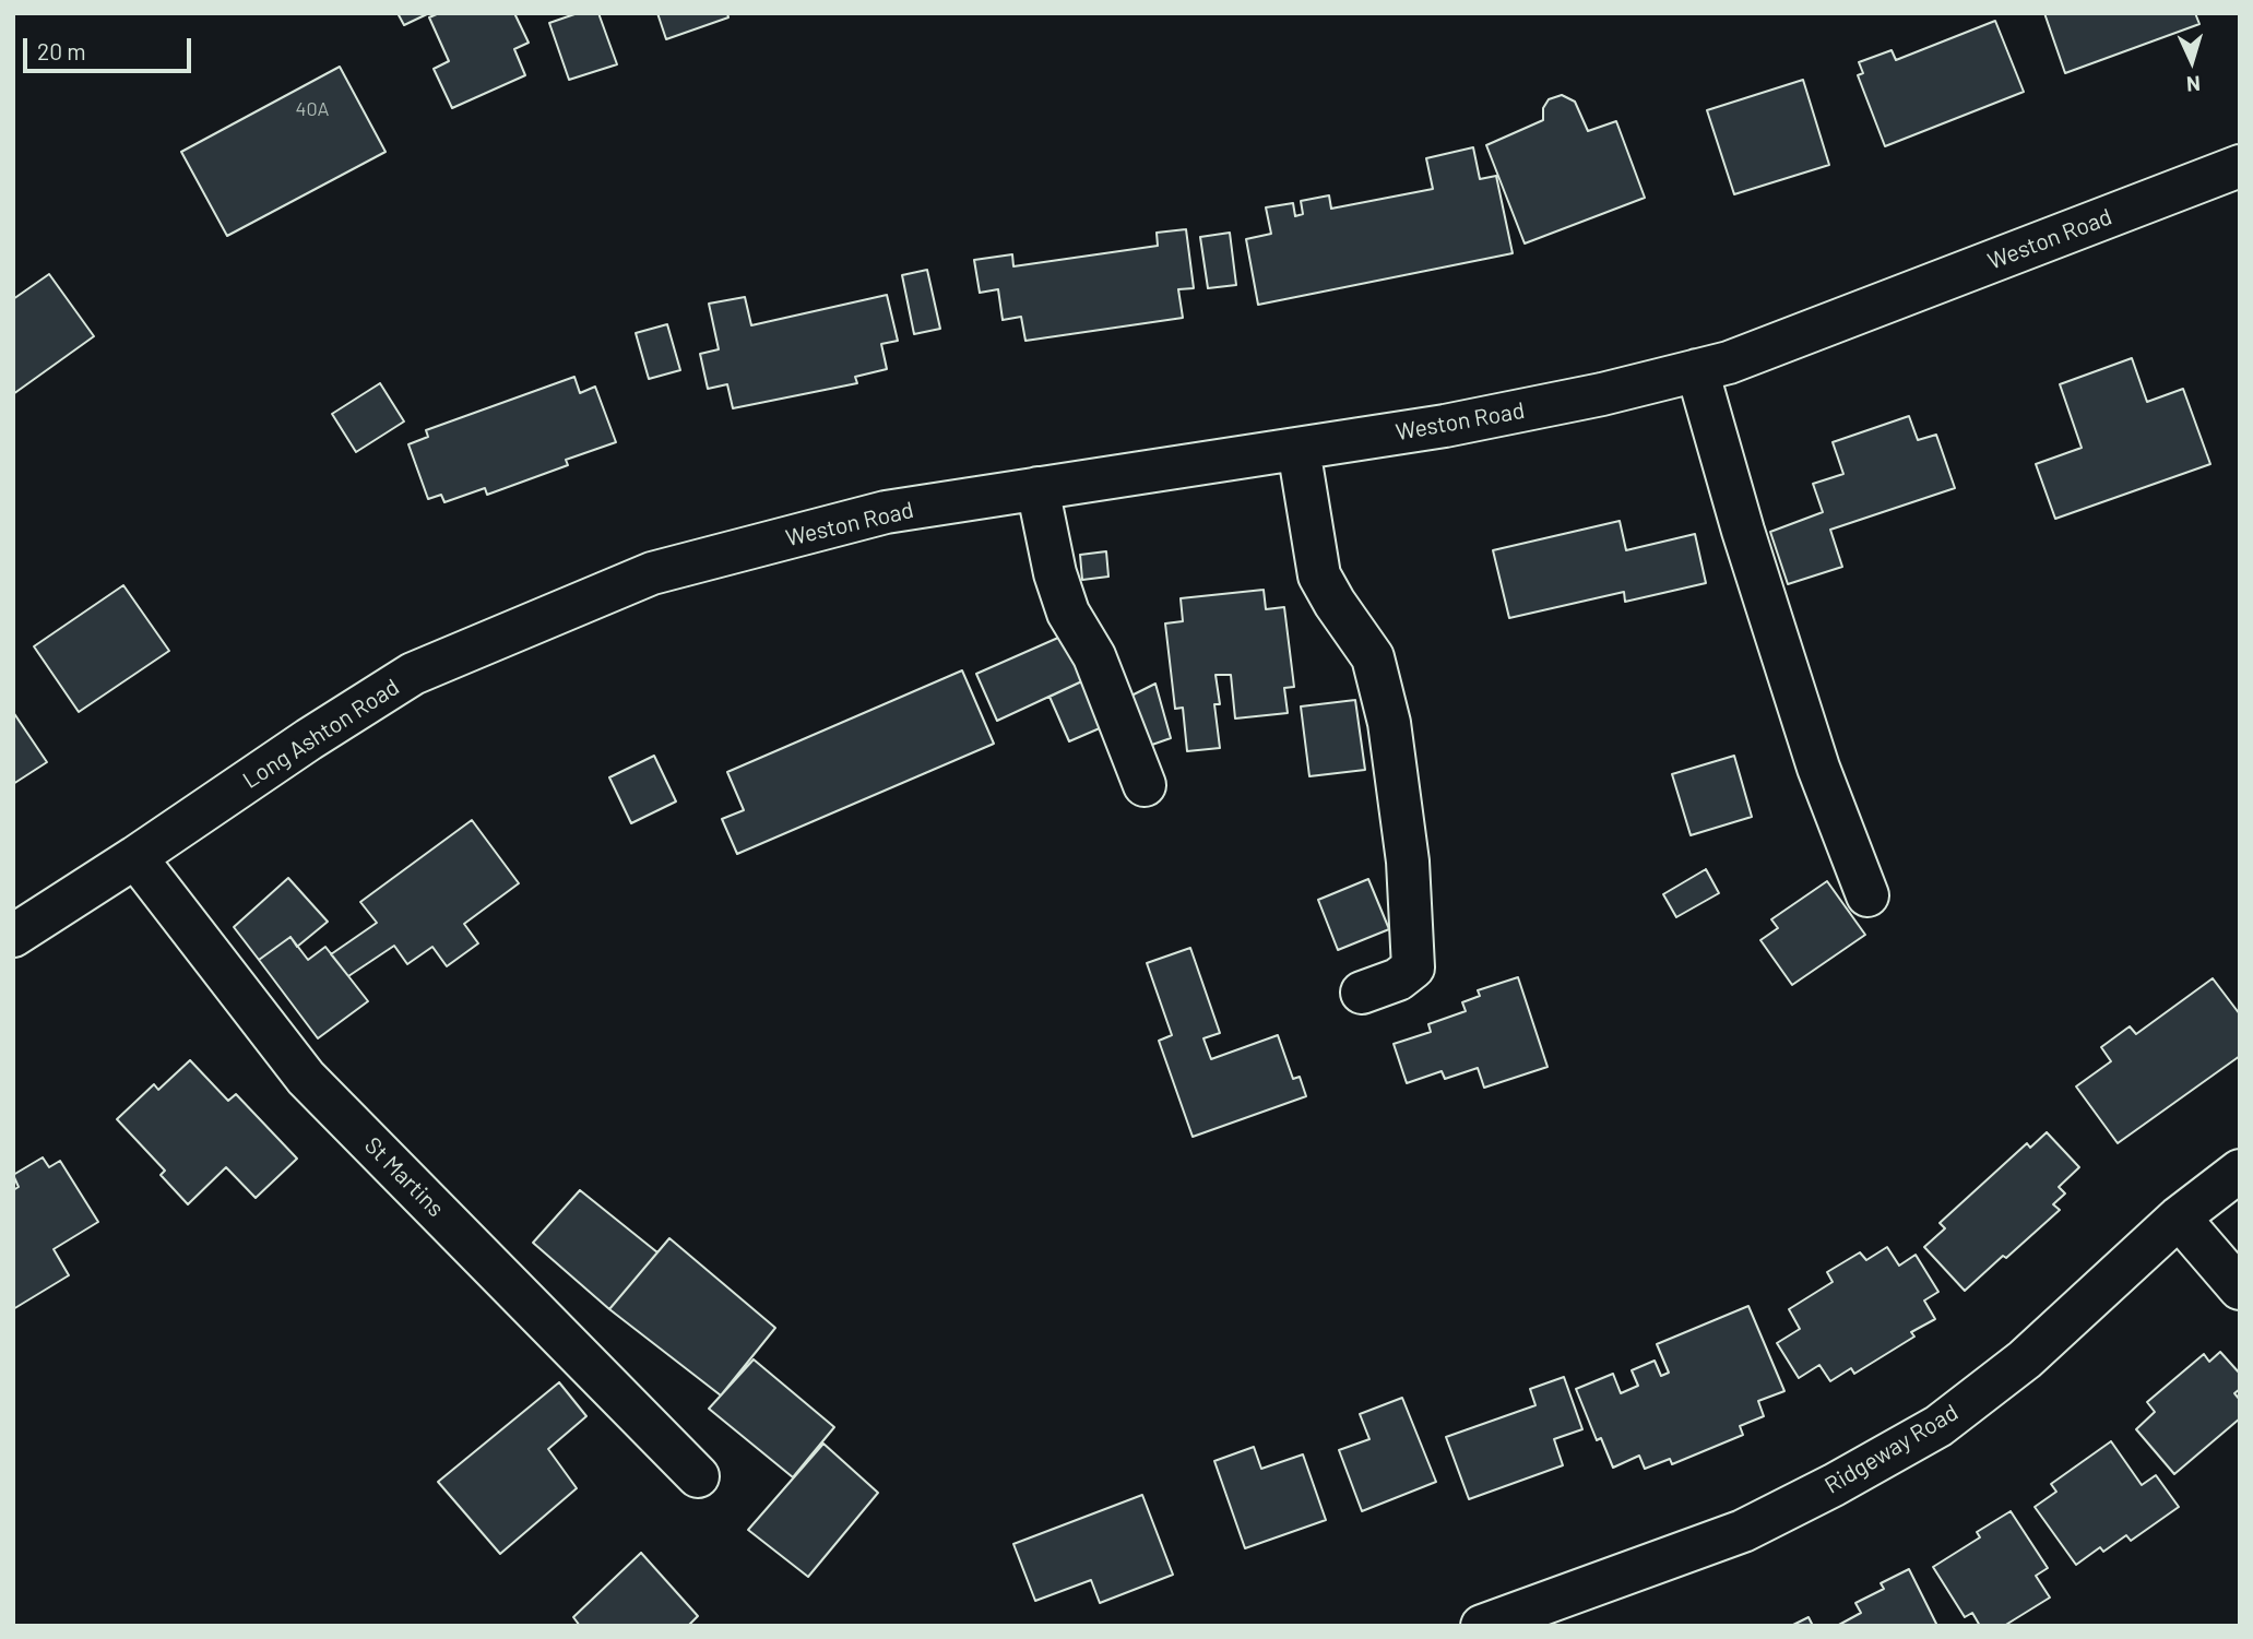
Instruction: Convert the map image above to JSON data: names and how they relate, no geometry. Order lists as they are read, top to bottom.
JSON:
{
  "streets": {
    "street": [
      "Weston Road",
      "Long Ashton Road",
      "St Martins",
      "Ridgeway Road"
    ]
  },
  "crossings": [
    ["Weston Road", "Long Ashton Road"],
    ["Long Ashton Road", "St Martins"]
  ],
  "house_numbers": ["40A"],
  "scale_bar": "20 m",
  "north": "bottom"
}
